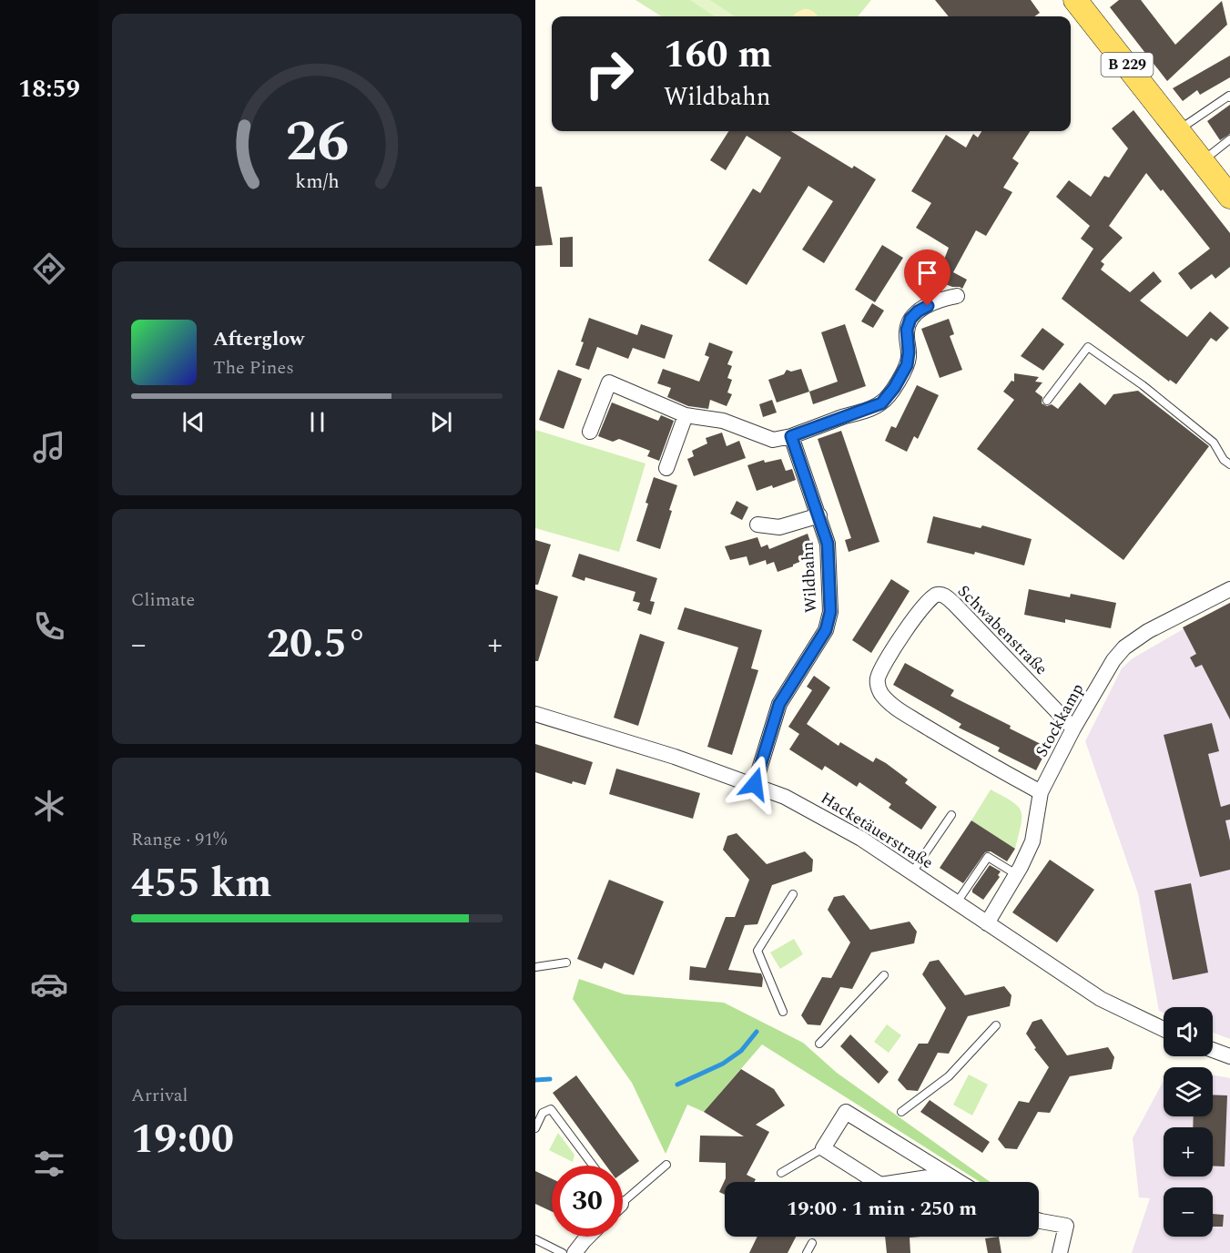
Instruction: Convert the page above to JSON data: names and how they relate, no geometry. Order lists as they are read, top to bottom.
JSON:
{
  "streets": {
    "main road": ["B 229"],
    "street": [
      "Wildbahn",
      "Schwabenstraße",
      "Stockkamp",
      "Hacketäuerstraße"
    ]
  },
  "crossings": [
    ["Wildbahn", "Hacketäuerstraße"],
    ["Schwabenstraße", "Stockkamp"],
    ["Stockkamp", "Hacketäuerstraße"]
  ],
  "page": {
    "tabs": "18:59",
    "turn": ["160 m", "Wildbahn"],
    "song": ["Afterglow", "The Pines"],
    "tile": [
      "Climate",
      ["Range · 91%", "455 km"],
      ["Arrival", "19:00"]
    ],
    "heat": ["−", "20.5°", "+"],
    "map_buttons": ["+", "−"],
    "limit": "30",
    "trip": "19:00 · 1 min · 250 m",
    "gauge": ["26", "km/h"]
  }
}
